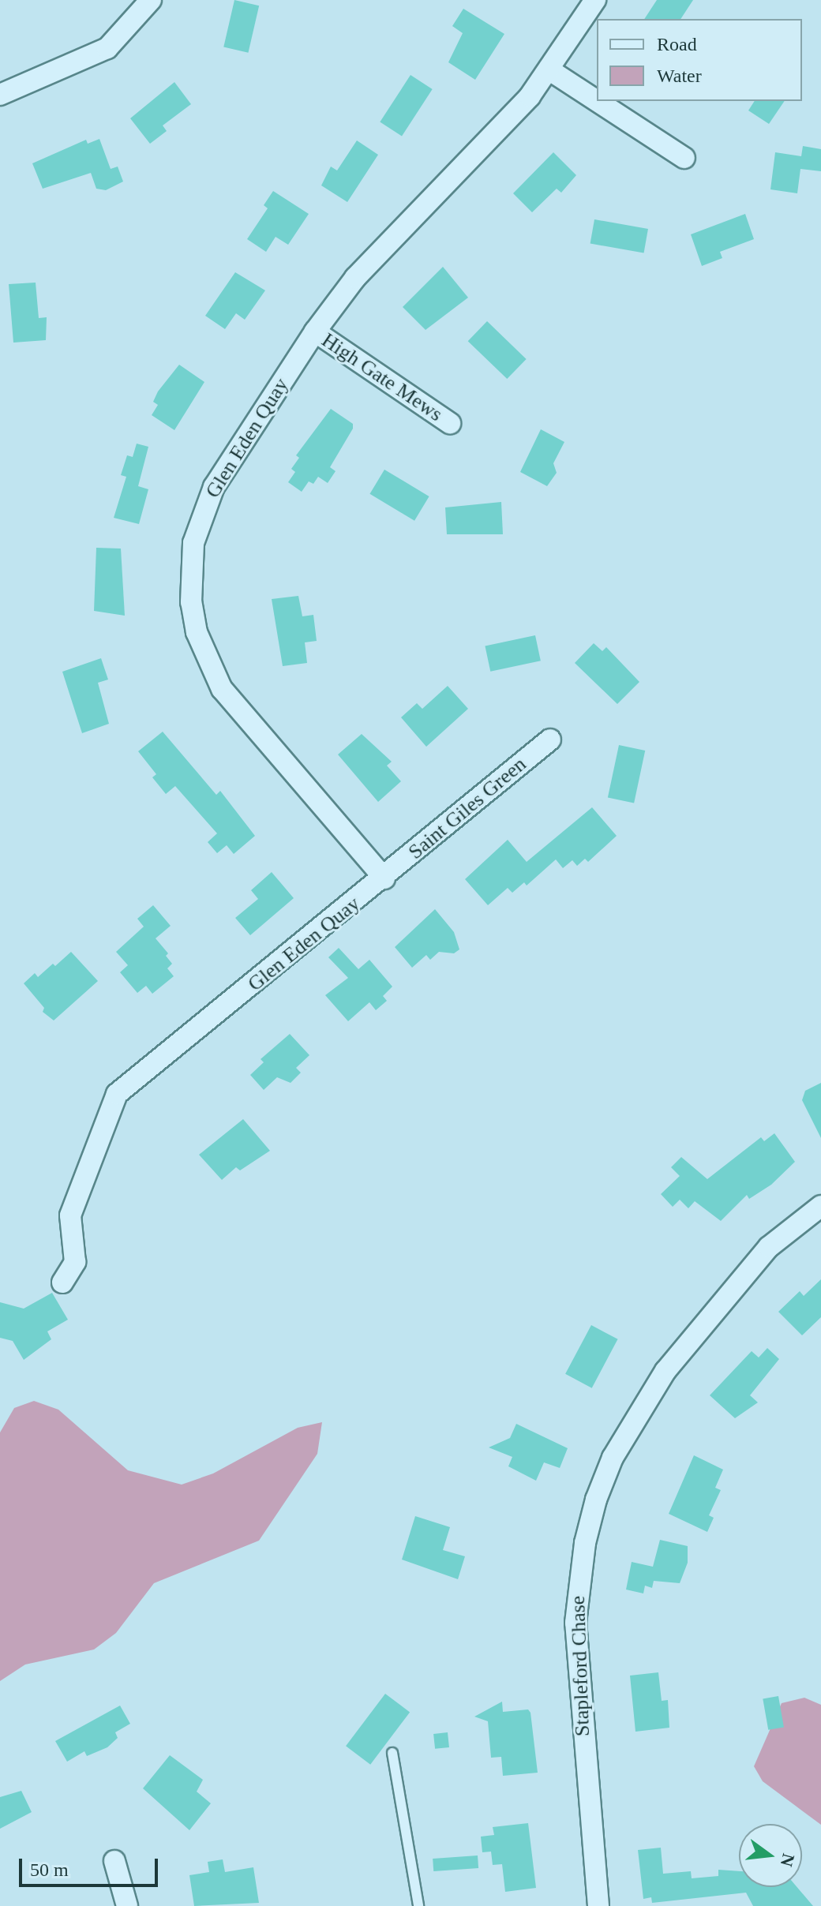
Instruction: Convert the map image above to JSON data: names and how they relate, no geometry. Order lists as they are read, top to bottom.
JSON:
{
  "streets": {
    "street": [
      "High Gate Mews",
      "Glen Eden Quay",
      "Saint Giles Green",
      "Stapleford Chase"
    ]
  },
  "crossings": [
    ["High Gate Mews", "Glen Eden Quay"],
    ["Glen Eden Quay", "Saint Giles Green"]
  ],
  "legend": ["Road", "Water"],
  "scale_bar": "50 m",
  "north": "right"
}
